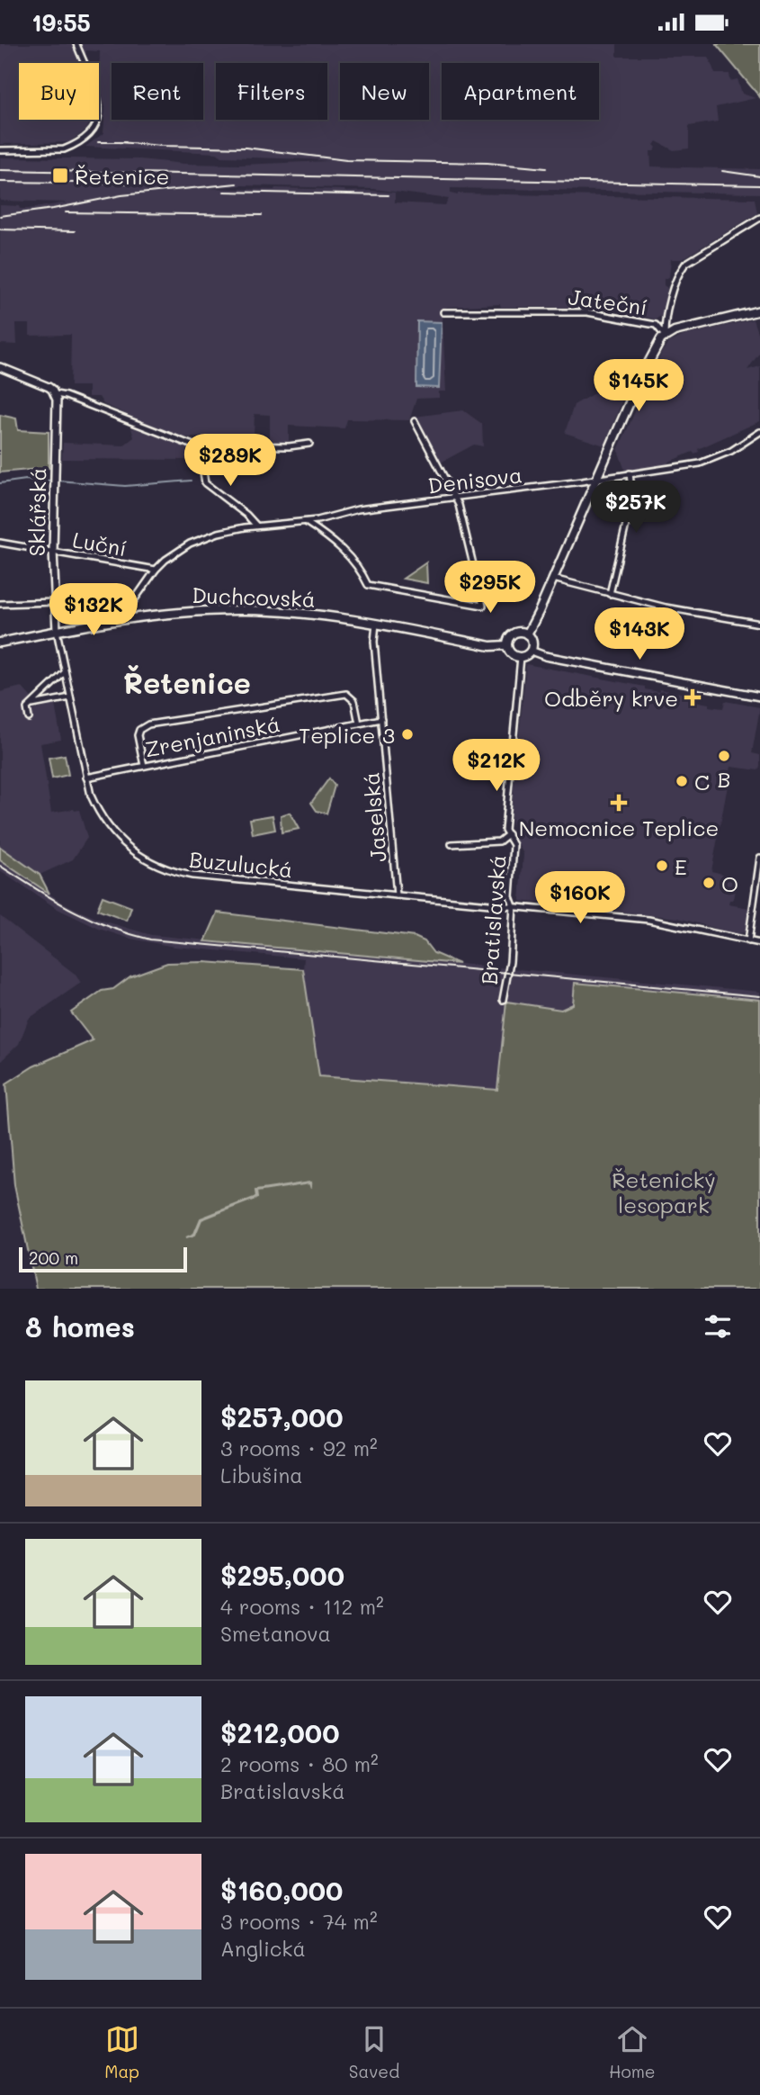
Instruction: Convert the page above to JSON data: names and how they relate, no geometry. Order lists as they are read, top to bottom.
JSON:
{
  "streets": {
    "main road": ["Jateční", "Duchcovská"],
    "street": [
      "Denisova",
      "Sklářská",
      "Luční",
      "Zrenjaninská",
      "Jaselská",
      "Buzulucká",
      "Bratislavská"
    ]
  },
  "crossings": [
    ["Denisova", "Luční"],
    ["Denisova", "Duchcovská"],
    ["Sklářská", "Luční"],
    ["Sklářská", "Duchcovská"],
    ["Sklářská", "Buzulucká"],
    ["Duchcovská", "Jaselská"],
    ["Duchcovská", "Buzulucká"],
    ["Duchcovská", "Bratislavská"],
    ["Zrenjaninská", "Jaselská"],
    ["Zrenjaninská", "Buzulucká"],
    ["Jaselská", "Buzulucká"],
    ["Buzulucká", "Bratislavská"]
  ],
  "districts": ["Řetenice"],
  "parks": ["Řetenický lesopark"],
  "places": {
    "transit": ["Řetenice"],
    "health": ["Odběry krve", "Nemocnice Teplice"],
    "other": [
      "Teplice 3",
      "B",
      "C",
      "E",
      "O"
    ]
  },
  "scale_bar": "200 m",
  "page": {
    "status": "19:55",
    "chip": [
      "Buy",
      "Rent",
      "Filters",
      "New",
      "Apartment"
    ],
    "price": [
      "$145K",
      "$289K",
      "$257K",
      "$295K",
      "$132K",
      "$143K",
      "$212K",
      "$160K"
    ],
    "scale": "200 m",
    "heading": "8 homes",
    "list": [
      {
        "name": "$257,000",
        "note": "3 rooms · 92 m² · Libušina"
      },
      {
        "name": "$295,000",
        "note": "4 rooms · 112 m² · Smetanova"
      },
      {
        "name": "$212,000",
        "note": "2 rooms · 80 m² · Bratislavská"
      },
      {
        "name": "$160,000",
        "note": "3 rooms · 74 m² · Anglická"
      }
    ],
    "tabs": ["Map", "Saved", "Home"]
  }
}
